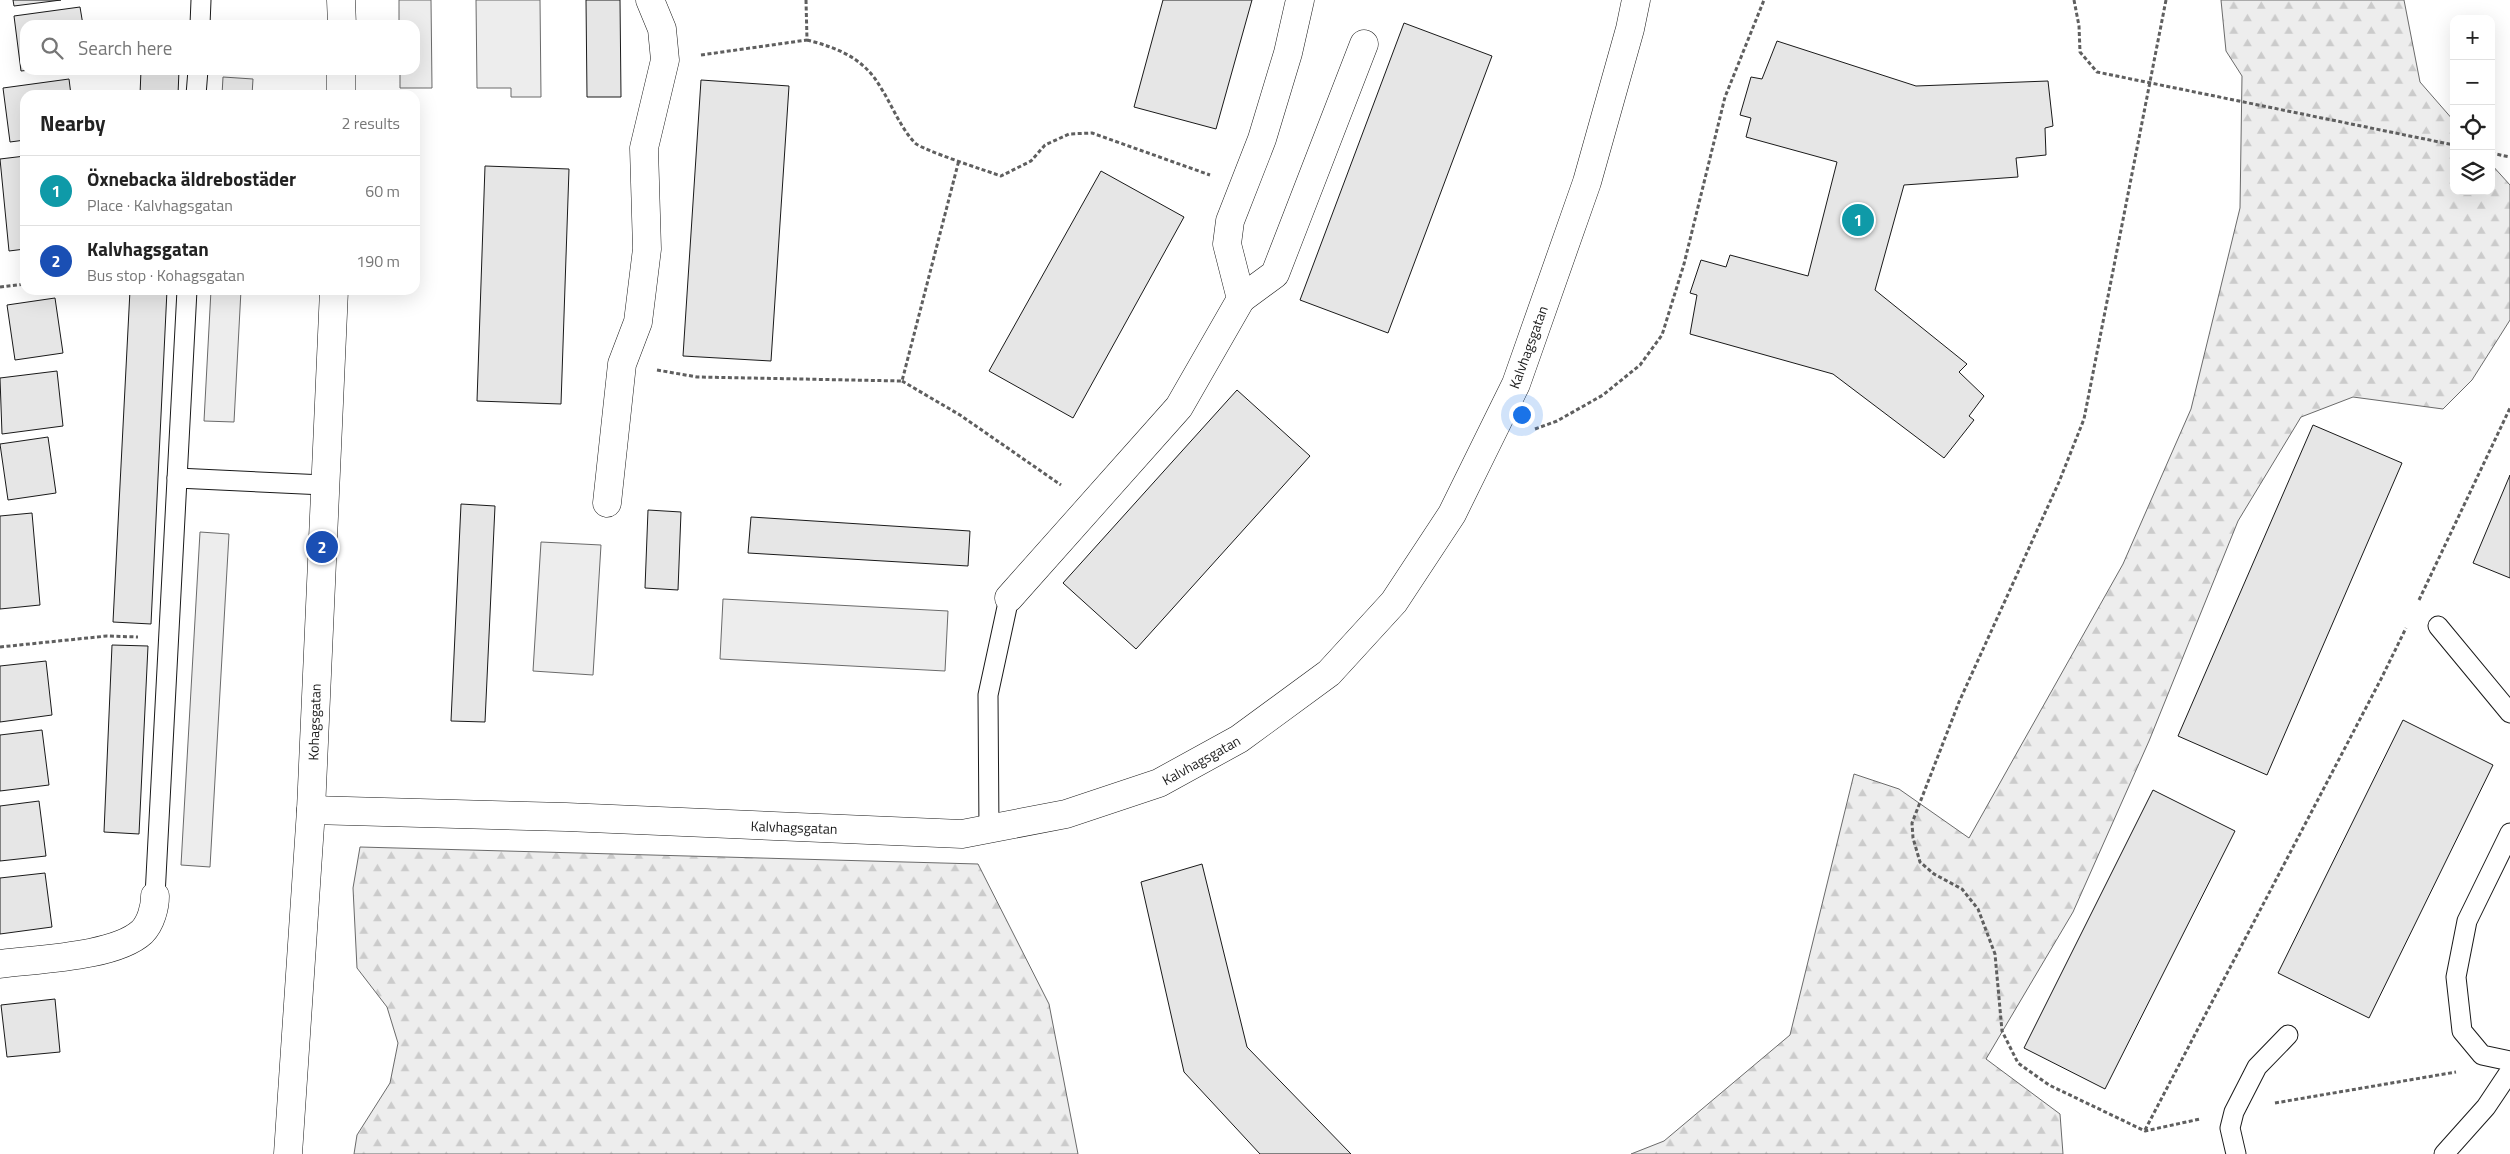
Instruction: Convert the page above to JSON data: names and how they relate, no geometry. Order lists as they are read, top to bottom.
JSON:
{
  "streets": {
    "street": ["Kalvhagsgatan", "Kohagsgatan"]
  },
  "crossings": [
    ["Kalvhagsgatan", "Kohagsgatan"]
  ],
  "page": {
    "map_buttons": ["+", "−"],
    "search": "Search here",
    "heading": ["Nearby", "2 results"],
    "list": [
      {
        "mark": "1",
        "name": "Öxnebacka äldrebostäder",
        "note": "Place · Kalvhagsgatan",
        "value": "60 m"
      },
      {
        "mark": "2",
        "name": "Kalvhagsgatan",
        "note": "Bus stop · Kohagsgatan",
        "value": "190 m"
      }
    ],
    "pins": ["1", "2"]
  }
}
